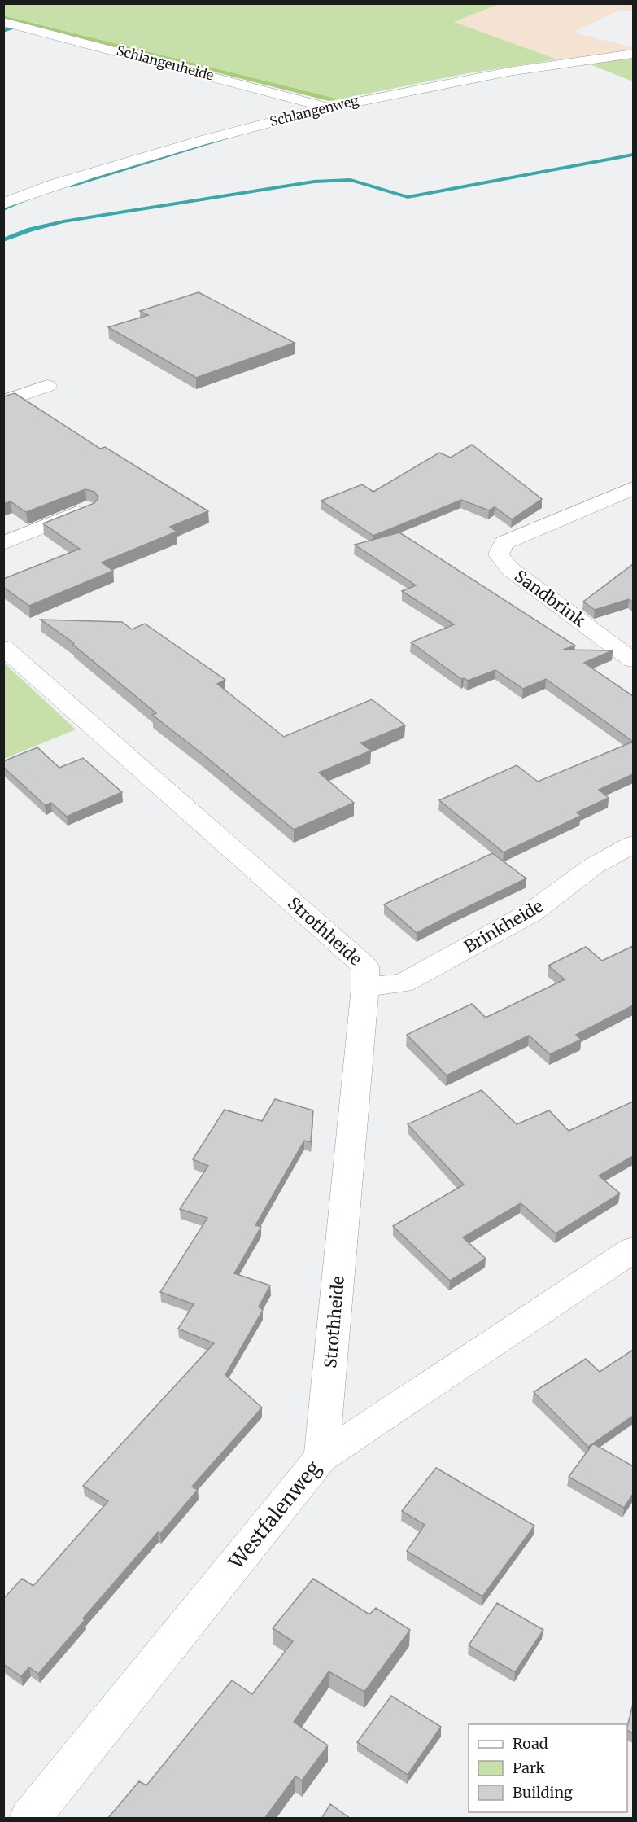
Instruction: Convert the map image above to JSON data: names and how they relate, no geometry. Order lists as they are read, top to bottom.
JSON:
{
  "streets": {
    "street": [
      "Schlangenheide",
      "Schlangenweg",
      "Sandbrink",
      "Brinkheide",
      "Strothheide",
      "Westfalenweg"
    ]
  },
  "crossings": [
    ["Schlangenheide", "Schlangenweg"],
    ["Brinkheide", "Strothheide"],
    ["Strothheide", "Westfalenweg"]
  ],
  "legend": ["Road", "Park", "Building"]
}
